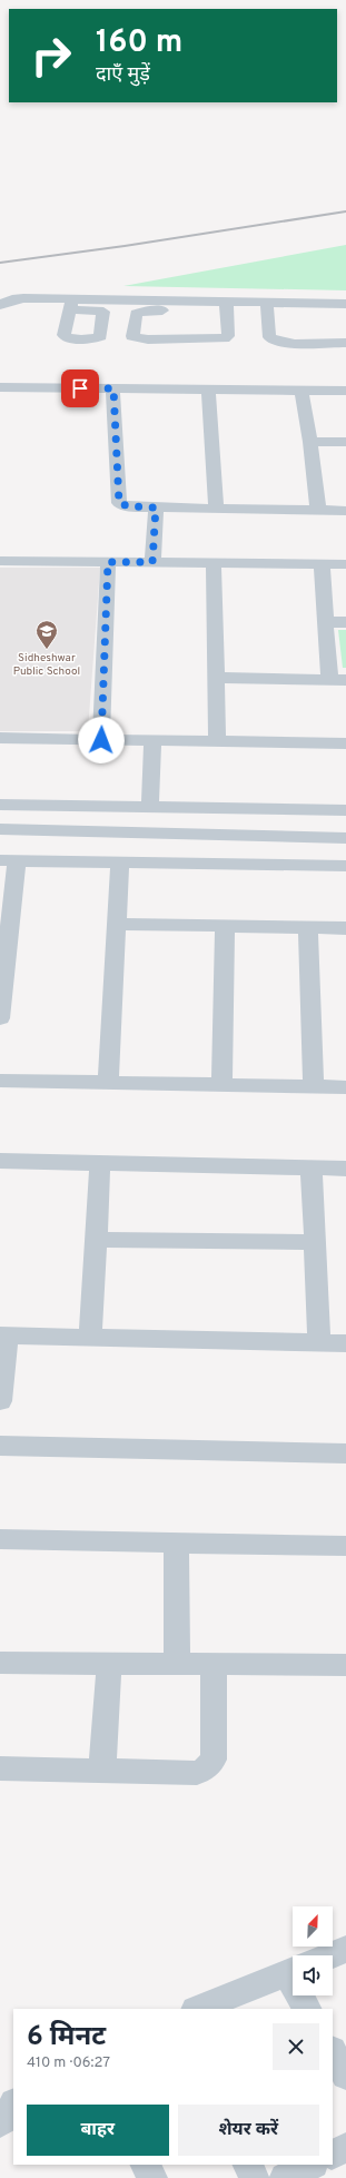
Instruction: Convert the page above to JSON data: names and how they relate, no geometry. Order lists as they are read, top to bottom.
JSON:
{
  "places": {
    "school or university": ["Sidheshwar Public School"]
  },
  "north": "top right",
  "page": {
    "turn": ["160 m", "दाएँ मुड़ें"],
    "heading": ["6 मिनट", "410 m · 06:27"],
    "buttons": ["बाहर", "शेयर करें"]
  }
}
